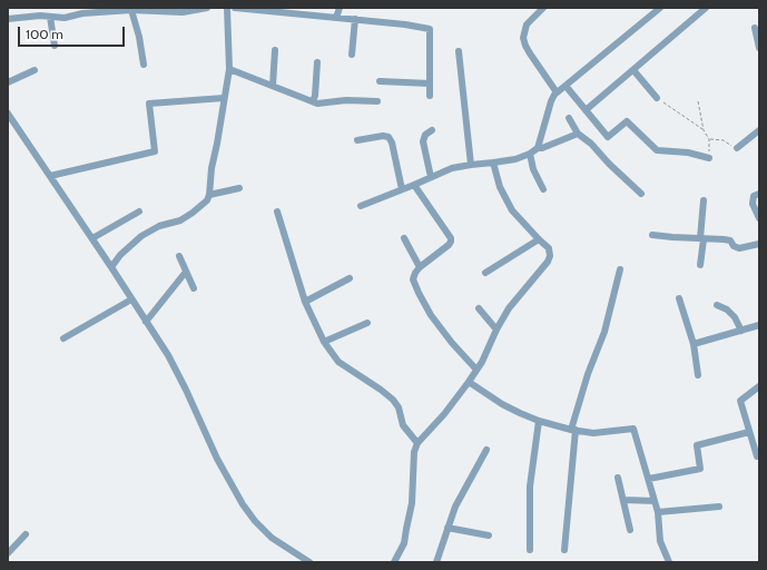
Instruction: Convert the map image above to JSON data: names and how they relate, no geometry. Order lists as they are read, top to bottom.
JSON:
{
  "scale_bar": "100 m"
}
